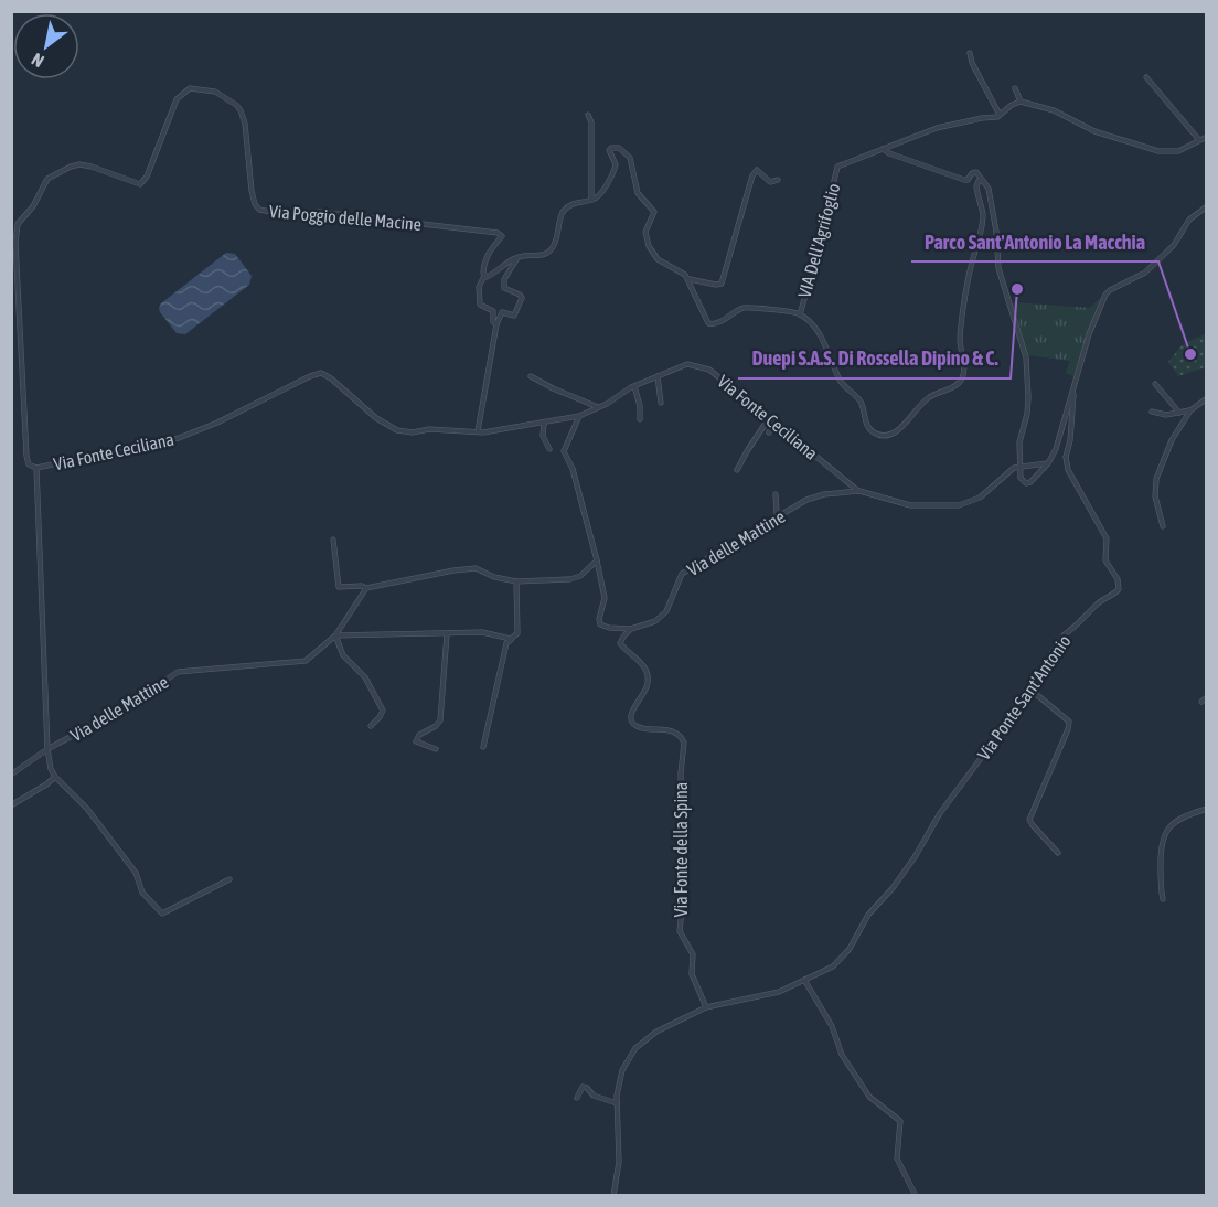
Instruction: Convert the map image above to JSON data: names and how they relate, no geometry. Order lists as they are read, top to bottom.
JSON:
{
  "streets": {
    "street": [
      "Via Poggio delle Macine",
      "VIA Dell'Agrifoglio",
      "Via Fonte Ceciliana",
      "Via delle Mattine",
      "Via Ponte Sant'Antonio",
      "Via Fonte della Spina"
    ]
  },
  "crossings": [
    ["Via Poggio delle Macine", "Via Fonte Ceciliana"],
    ["Via Fonte Ceciliana", "Via delle Mattine"],
    ["Via delle Mattine", "Via Fonte della Spina"],
    ["Via Ponte Sant'Antonio", "Via Fonte della Spina"]
  ],
  "places": ["Duepi S.A.S. Di Rossella Dipino & C.", "Parco Sant'Antonio La Macchia"],
  "north": "bottom left"
}
